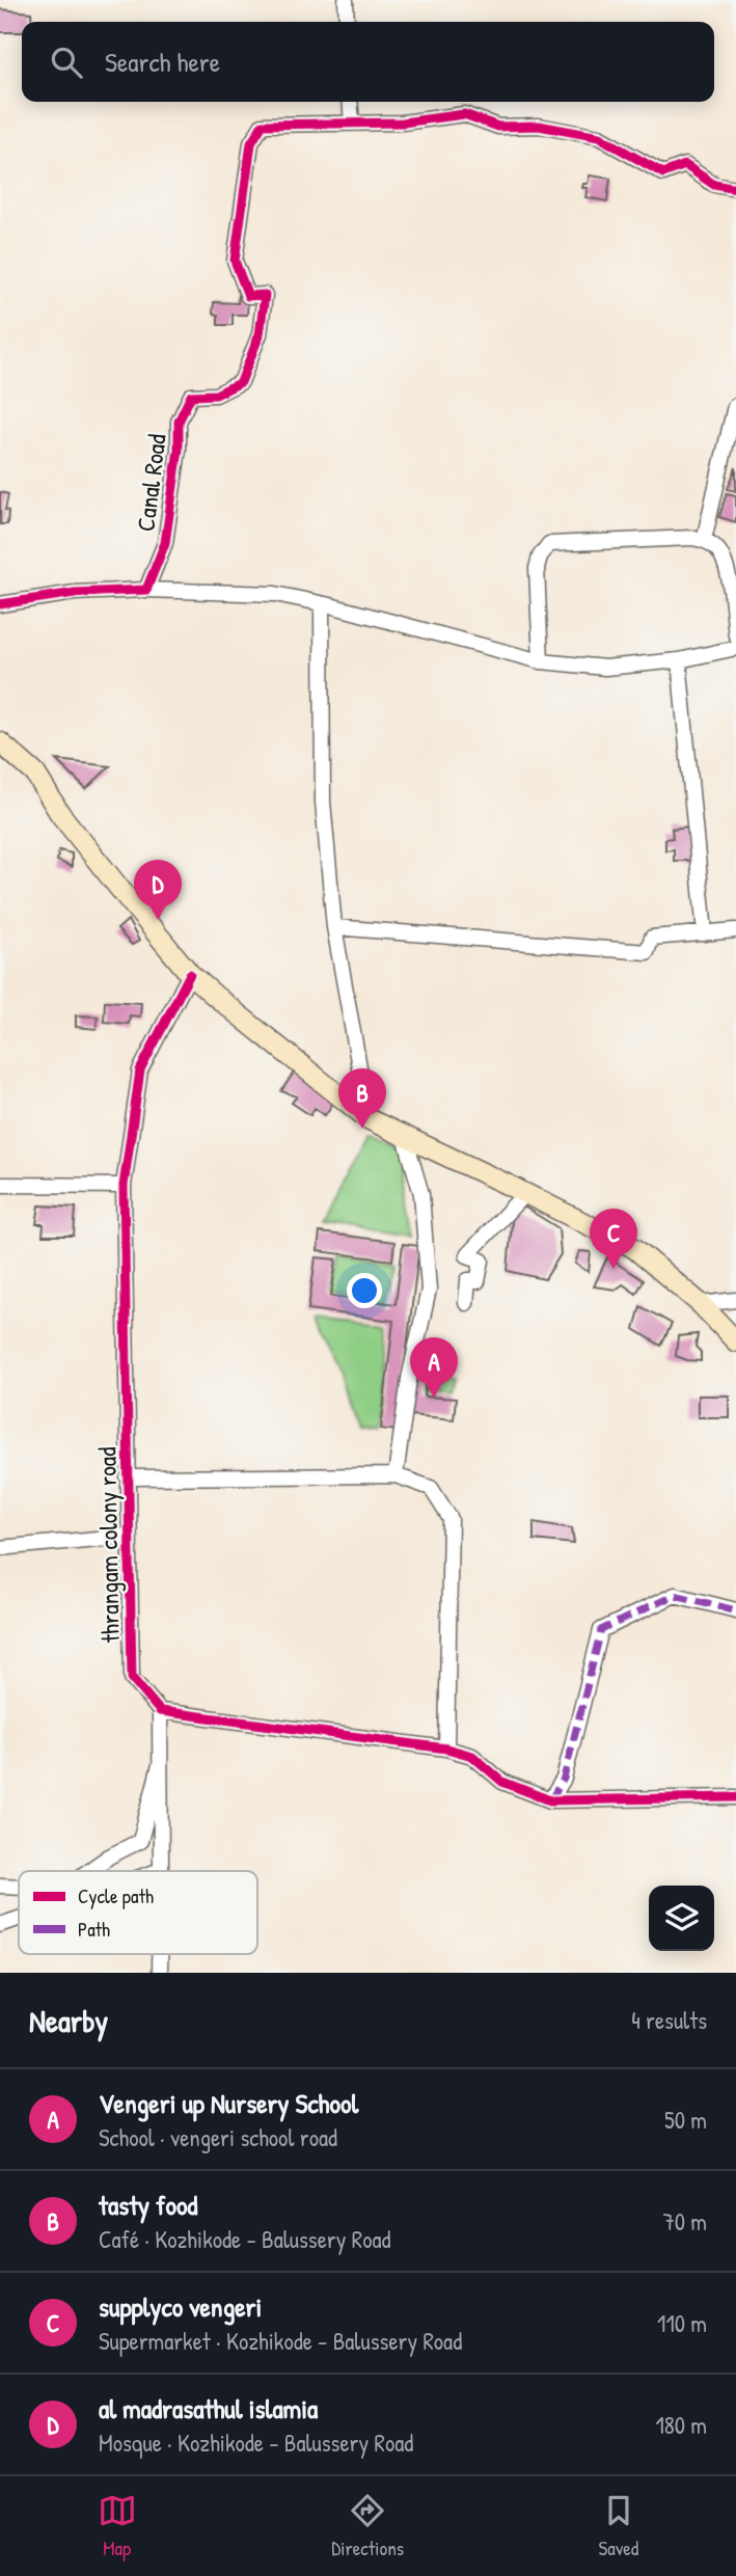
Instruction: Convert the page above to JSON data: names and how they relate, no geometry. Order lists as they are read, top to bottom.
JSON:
{
  "streets": {
    "street": ["Canal Road", "thrangam colony road"]
  },
  "legend": ["Cycle path", "Path"],
  "page": {
    "search": "Search here",
    "pins": [
      "D",
      "B",
      "C",
      "A"
    ],
    "heading": ["Nearby", "4 results"],
    "list": [
      {
        "mark": "A",
        "name": "Vengeri up Nursery School",
        "note": "School · vengeri school road",
        "value": "50 m"
      },
      {
        "mark": "B",
        "name": "tasty food",
        "note": "Café · Kozhikode - Balussery Road",
        "value": "70 m"
      },
      {
        "mark": "C",
        "name": "supplyco vengeri",
        "note": "Supermarket · Kozhikode - Balussery Road",
        "value": "110 m"
      },
      {
        "mark": "D",
        "name": "al madrasathul islamia",
        "note": "Mosque · Kozhikode - Balussery Road",
        "value": "180 m"
      }
    ],
    "nav": ["Map", "Directions", "Saved"]
  }
}
